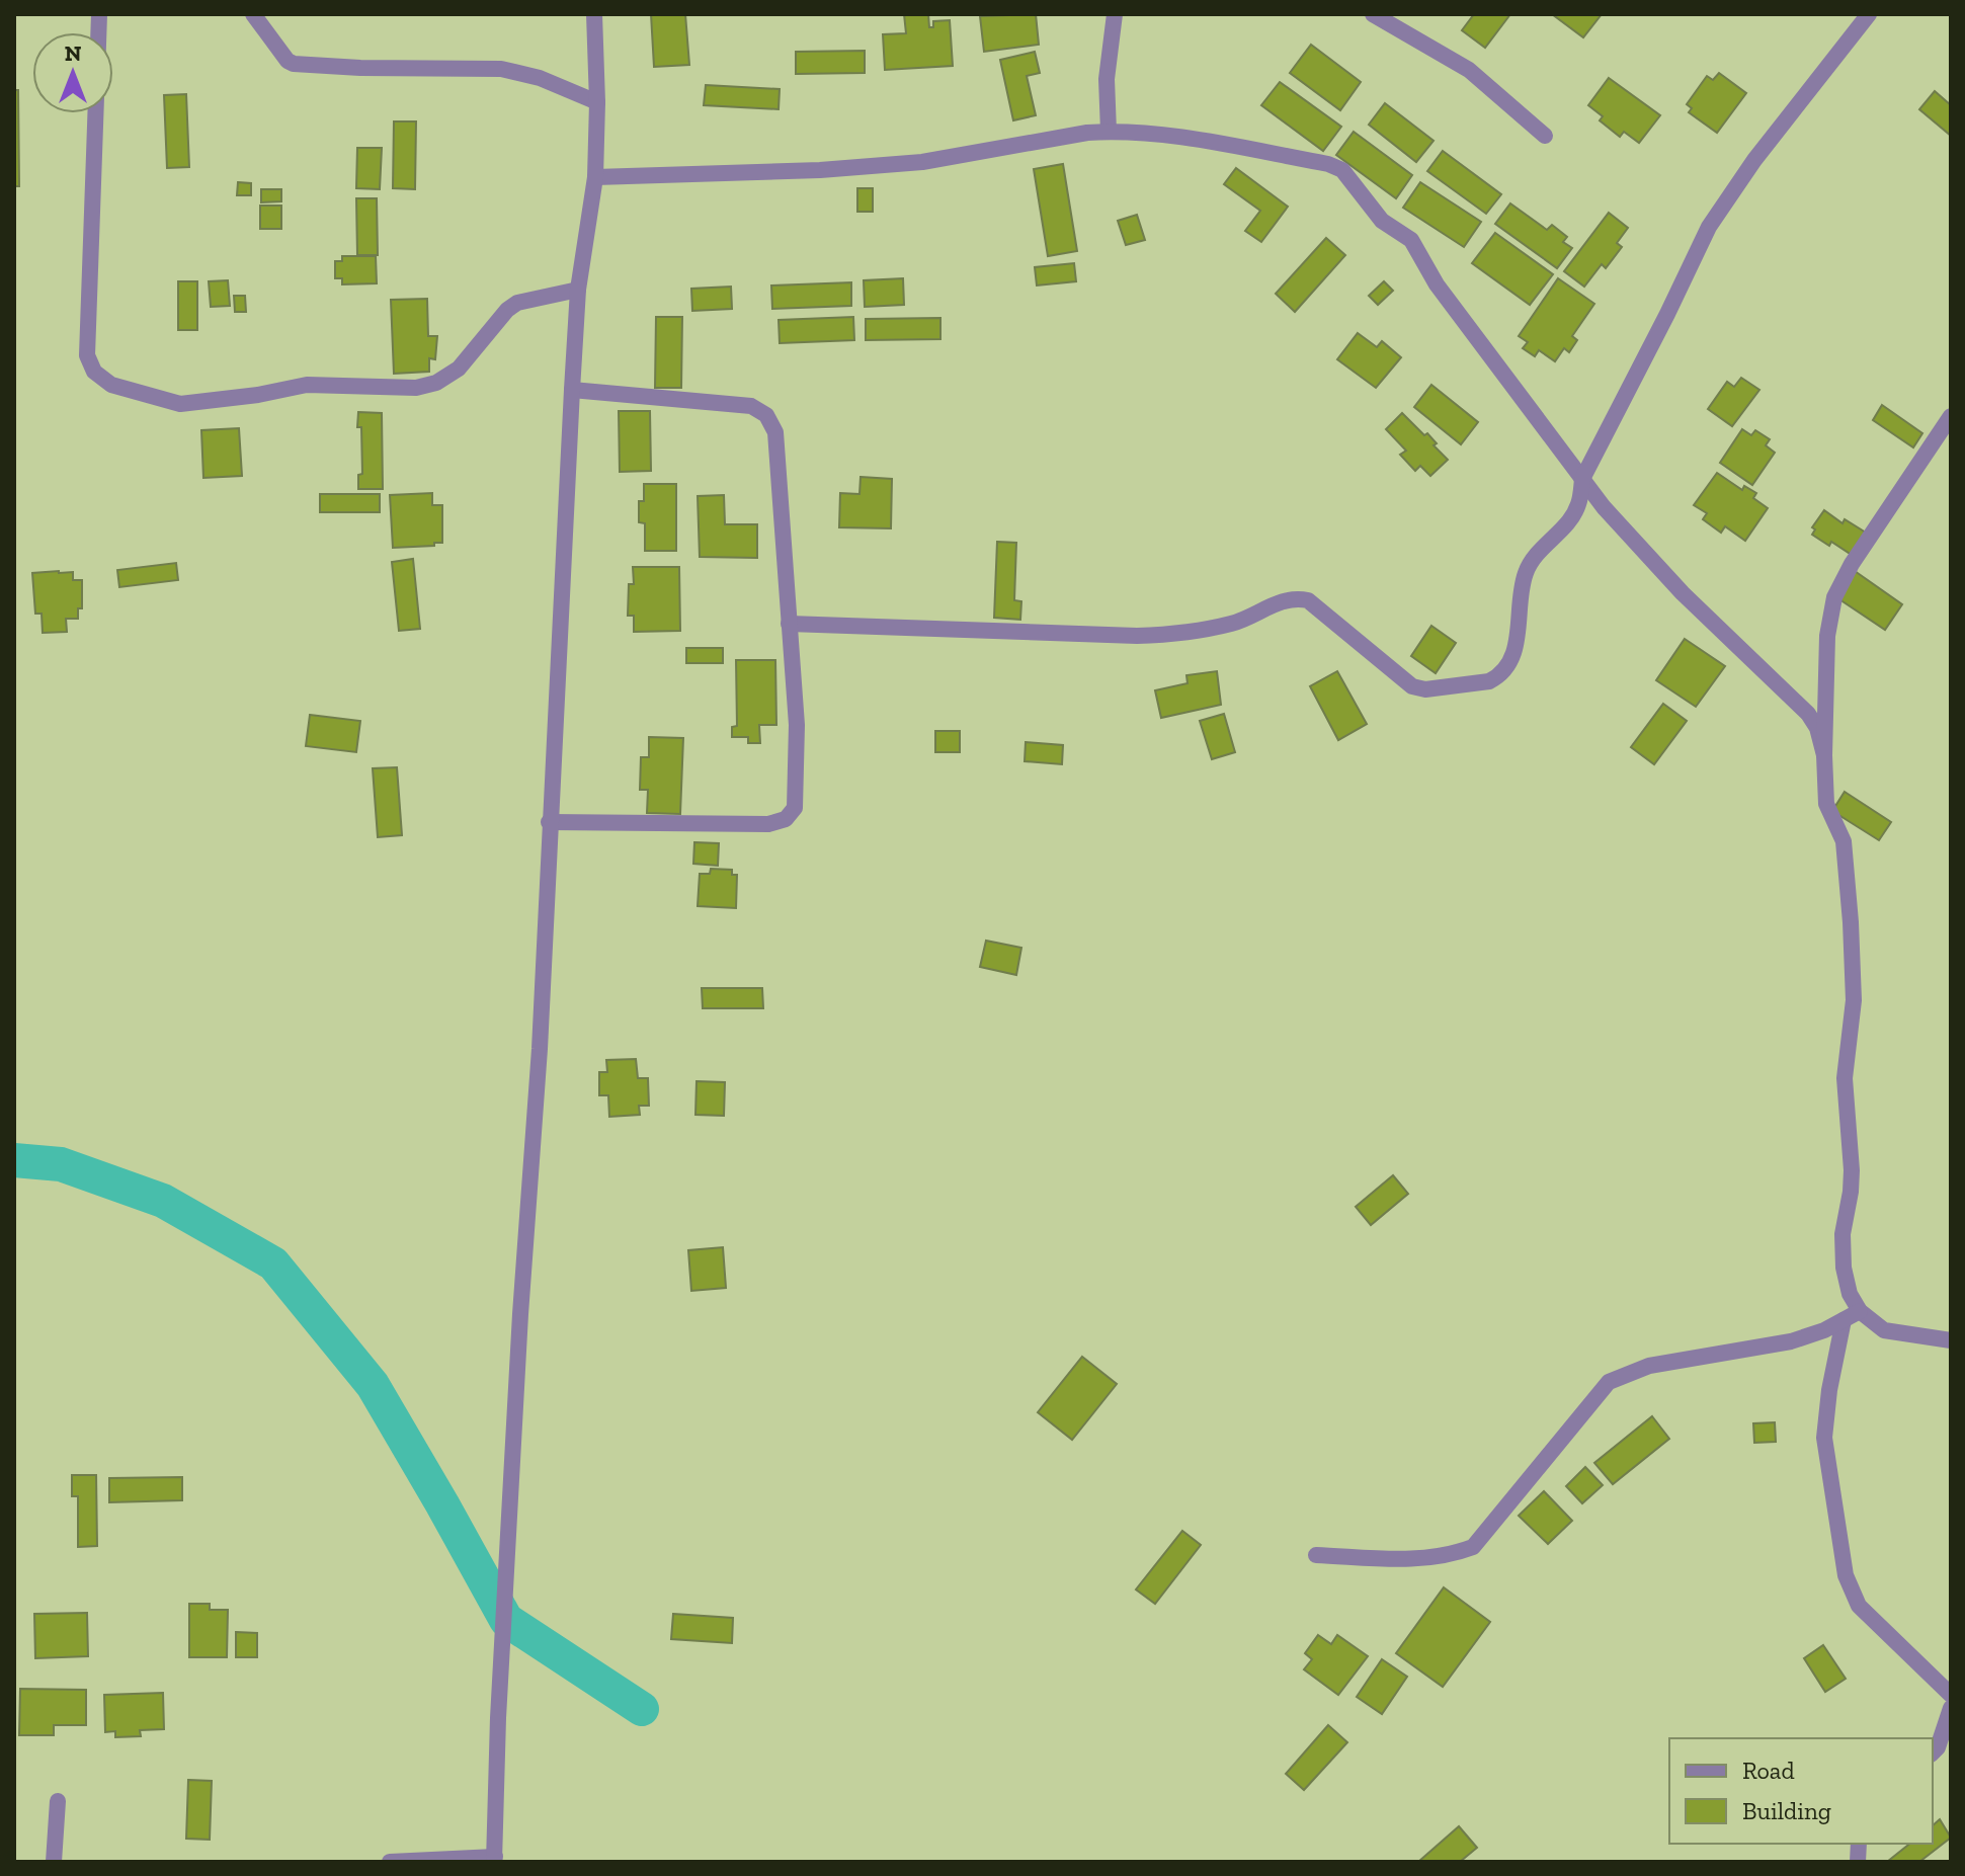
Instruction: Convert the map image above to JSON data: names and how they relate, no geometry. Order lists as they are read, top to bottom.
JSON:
{
  "legend": ["Road", "Building"],
  "north": "top"
}
